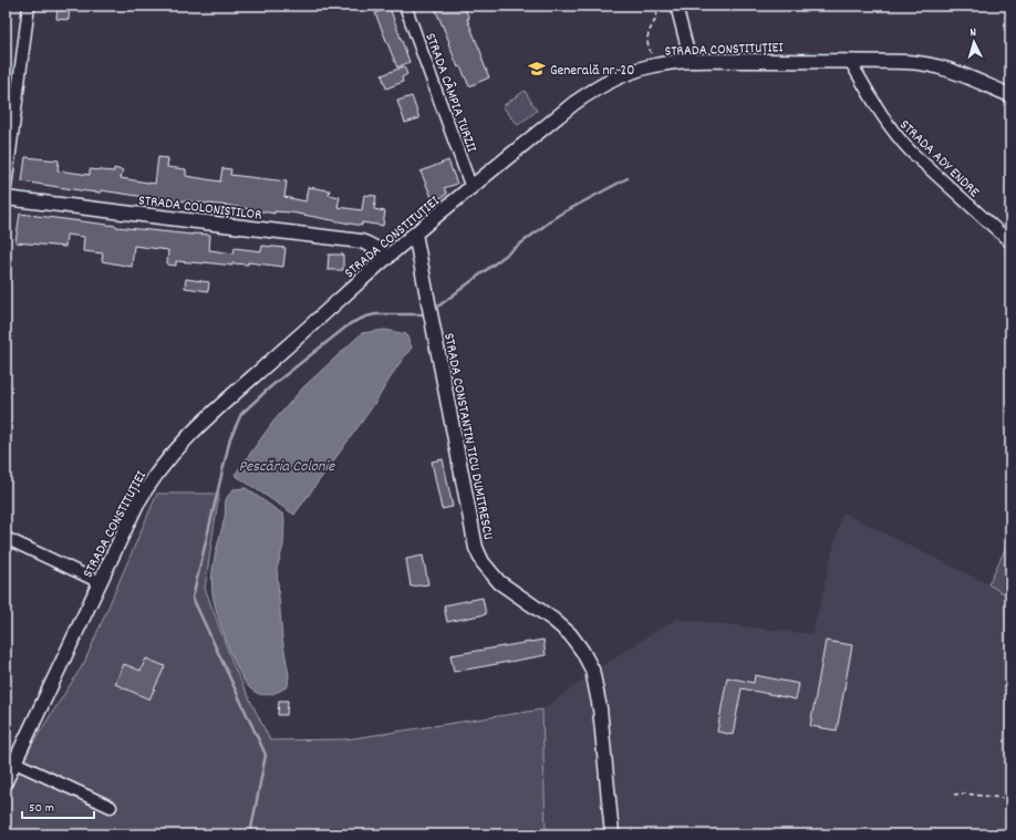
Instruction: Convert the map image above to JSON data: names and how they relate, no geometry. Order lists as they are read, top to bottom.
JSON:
{
  "streets": {
    "street": [
      "STRADA CONSTITUȚIEI",
      "STRADA CÂMPIA TURZII",
      "STRADA ADY ENDRE",
      "STRADA COLONIȘTILOR",
      "STRADA CONSTANTIN TICU DUMITRESCU"
    ]
  },
  "crossings": [
    ["STRADA CONSTITUȚIEI", "STRADA CÂMPIA TURZII"],
    ["STRADA CONSTITUȚIEI", "STRADA ADY ENDRE"],
    ["STRADA CONSTITUȚIEI", "STRADA COLONIȘTILOR"],
    ["STRADA CONSTITUȚIEI", "STRADA CONSTANTIN TICU DUMITRESCU"]
  ],
  "water": ["Pescăria Colonie"],
  "places": {
    "school or university": ["Generală nr. 20"]
  },
  "scale_bar": "50 m",
  "north": "top"
}
